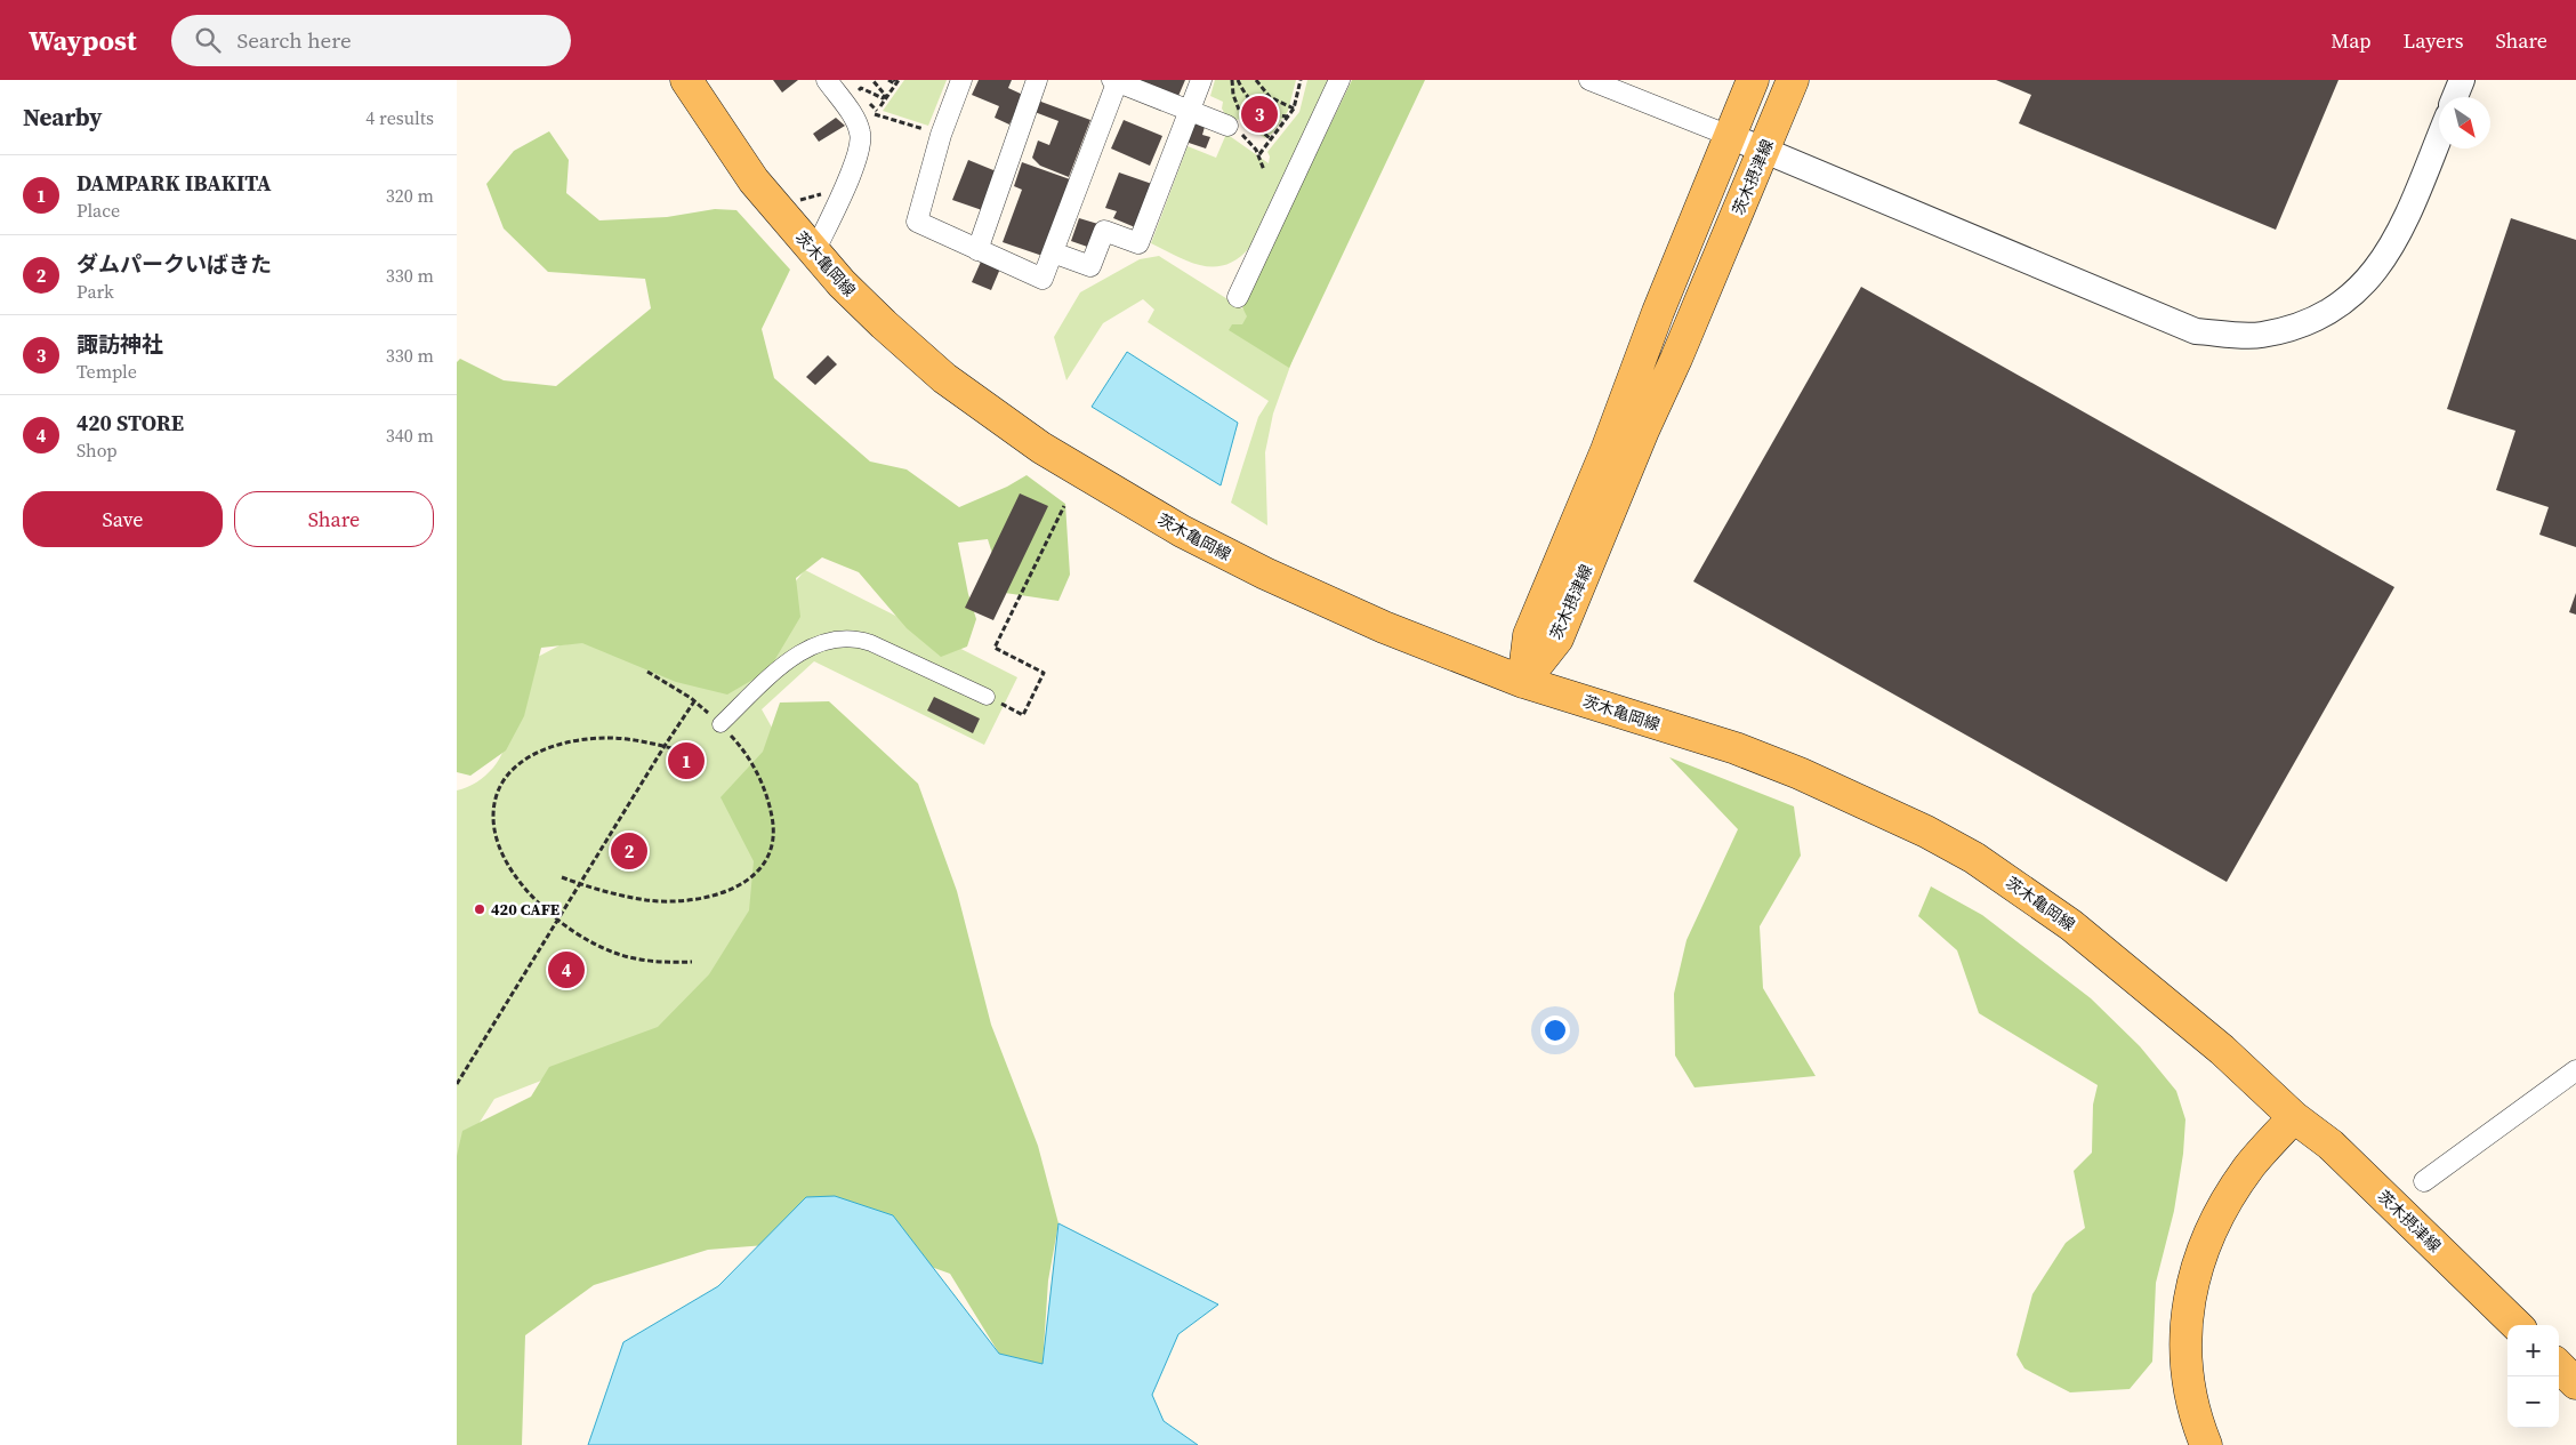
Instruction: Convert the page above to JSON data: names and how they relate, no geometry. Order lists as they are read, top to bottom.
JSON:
{
  "streets": {
    "main road": ["茨木摂津線", "茨木亀岡線"]
  },
  "crossings": [
    ["茨木摂津線", "茨木亀岡線"]
  ],
  "places": ["420 CAFE"],
  "north": "bottom right",
  "page": {
    "header": "Waypost",
    "search": "Search here",
    "nav": ["Map", "Layers", "Share"],
    "heading": ["Nearby", "4 results"],
    "pins": [
      "3",
      "1",
      "2",
      "4"
    ],
    "list": [
      {
        "mark": "1",
        "name": "DAMPARK IBAKITA",
        "note": "Place",
        "value": "320 m"
      },
      {
        "mark": "2",
        "name": "ダムパークいばきた",
        "note": "Park",
        "value": "330 m"
      },
      {
        "mark": "3",
        "name": "諏訪神社",
        "note": "Temple",
        "value": "330 m"
      },
      {
        "mark": "4",
        "name": "420 STORE",
        "note": "Shop",
        "value": "340 m"
      }
    ],
    "buttons": ["Save", "Share"],
    "map_buttons": ["+", "−"]
  }
}
